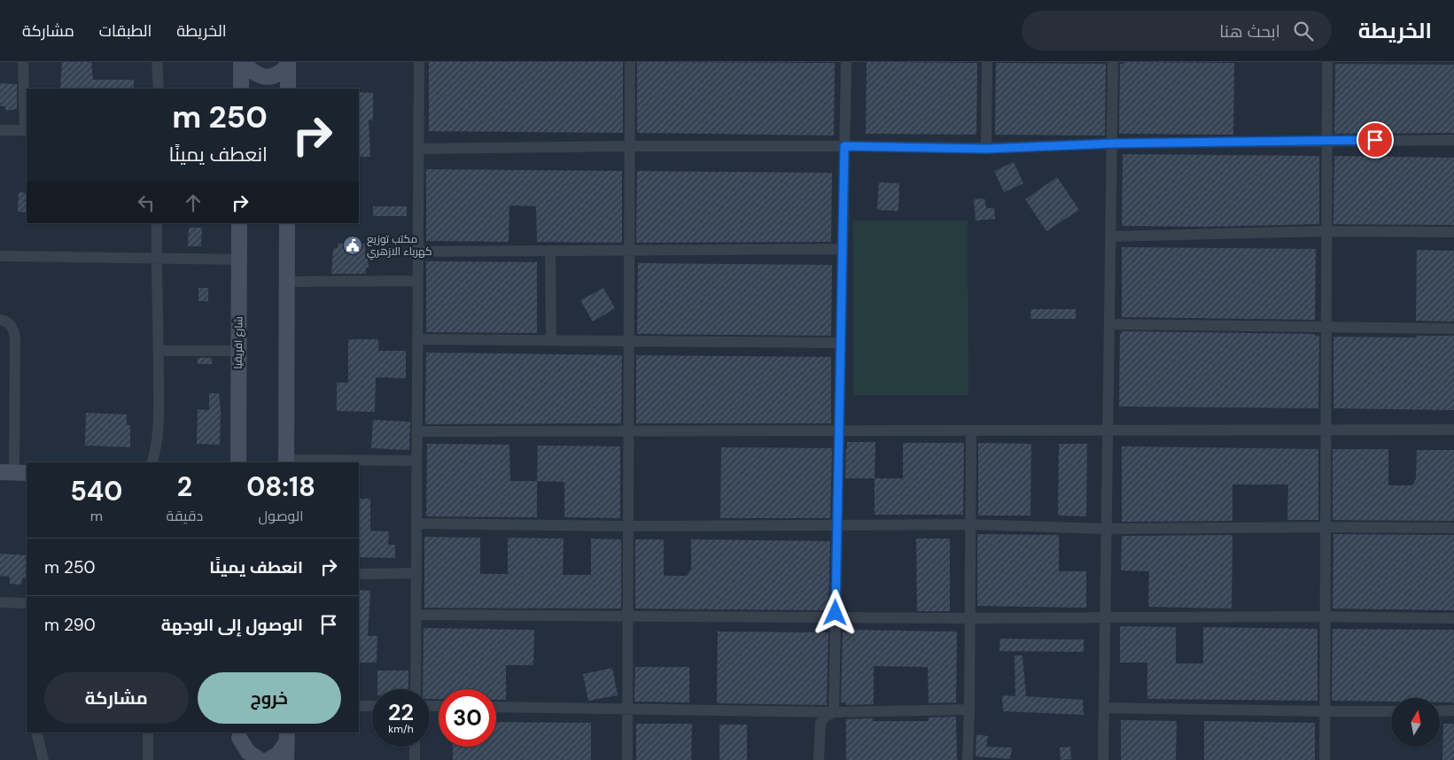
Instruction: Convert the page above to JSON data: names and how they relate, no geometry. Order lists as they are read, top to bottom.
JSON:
{
  "streets": {
    "street": ["شارع افريقيا"]
  },
  "places": {
    "public building": ["مكتب توزيع كهرباء الازهري"]
  },
  "north": "top",
  "page": {
    "header": "الخريطة",
    "search": "ابحث هنا",
    "nav": ["الخريطة", "الطبقات", "مشاركة"],
    "turn": ["250 m", "انعطف يمينًا"],
    "eta": [
      "08:18",
      "الوصول",
      "2",
      "دقيقة",
      "540",
      "m"
    ],
    "list": [
      {
        "name": "انعطف يمينًا",
        "value": "250 m"
      },
      {
        "name": "الوصول إلى الوجهة",
        "value": "290 m"
      }
    ],
    "buttons": ["خروج", "مشاركة"],
    "speed": "22 km/h",
    "limit": "30"
  }
}
